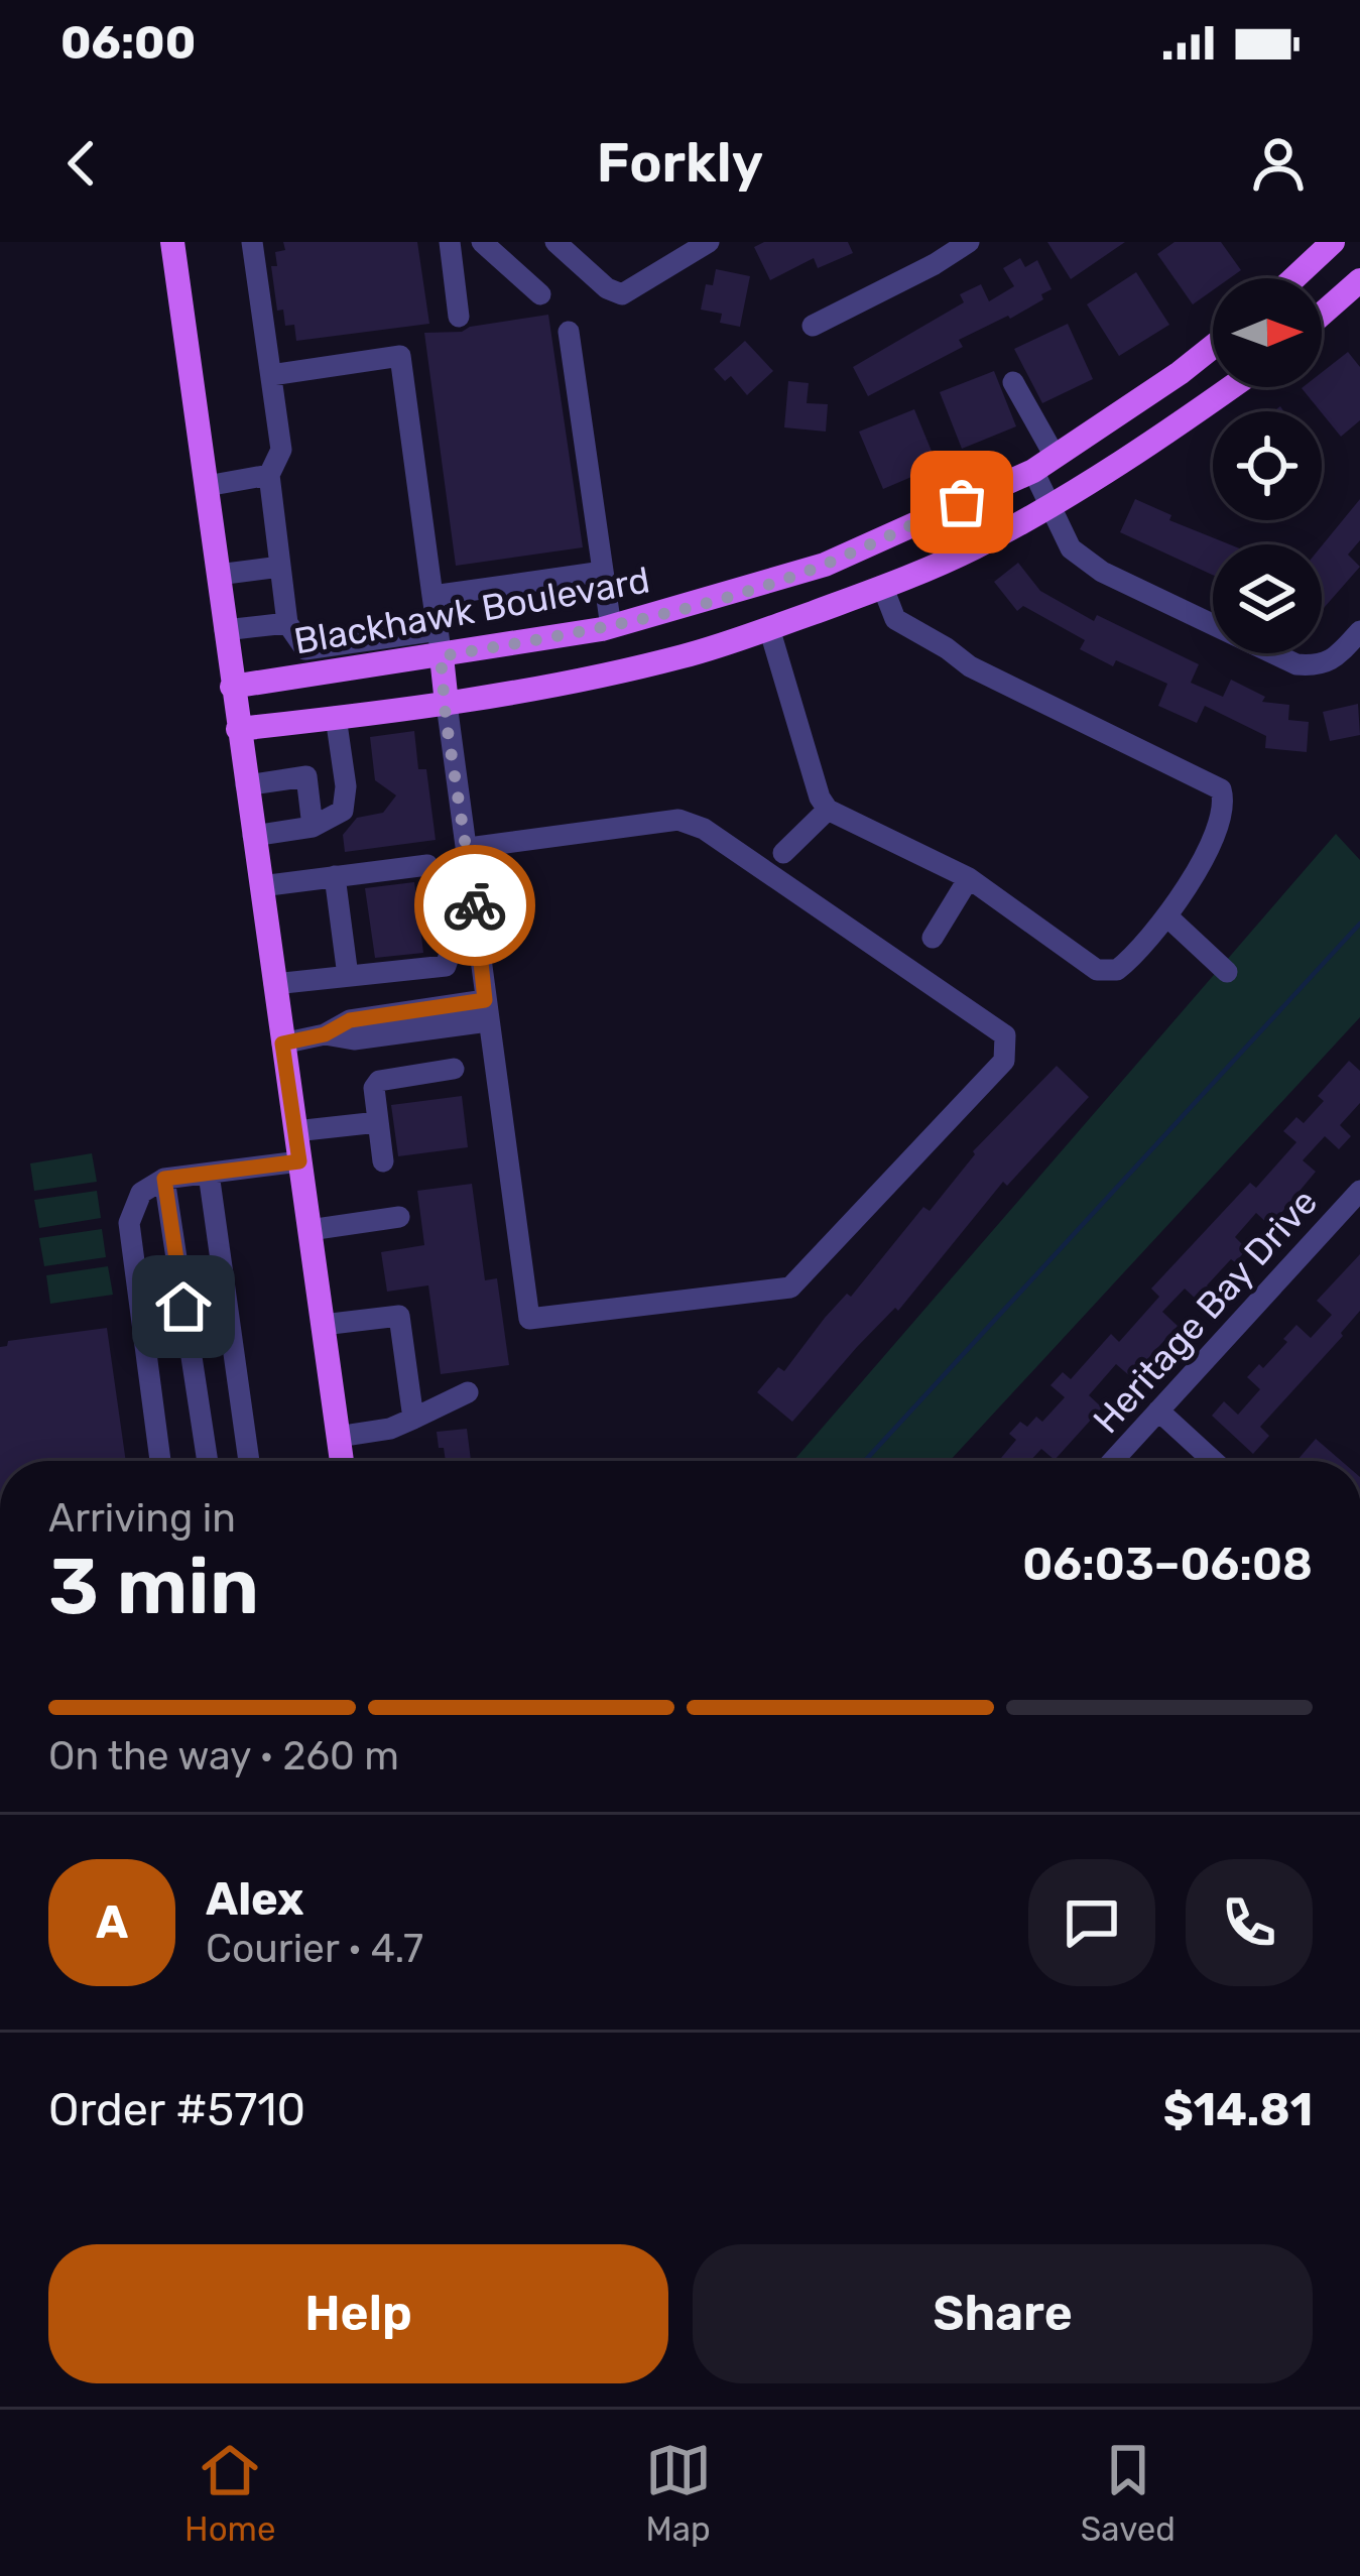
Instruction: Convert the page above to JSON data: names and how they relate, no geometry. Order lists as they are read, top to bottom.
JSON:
{
  "streets": {
    "main road": ["Blackhawk Boulevard"],
    "street": ["Heritage Bay Drive"]
  },
  "north": "right",
  "page": {
    "status": "06:00",
    "header": "Forkly",
    "heading": ["3 min", "Arriving in", "06:03–06:08"],
    "panel": [
      "Alex",
      "Courier · 4.7",
      "Order #5710",
      "$14.81"
    ],
    "bar": "On the way · 260 m",
    "round": "A",
    "buttons": ["Help", "Share"],
    "tabs": ["Home", "Map", "Saved"]
  }
}
